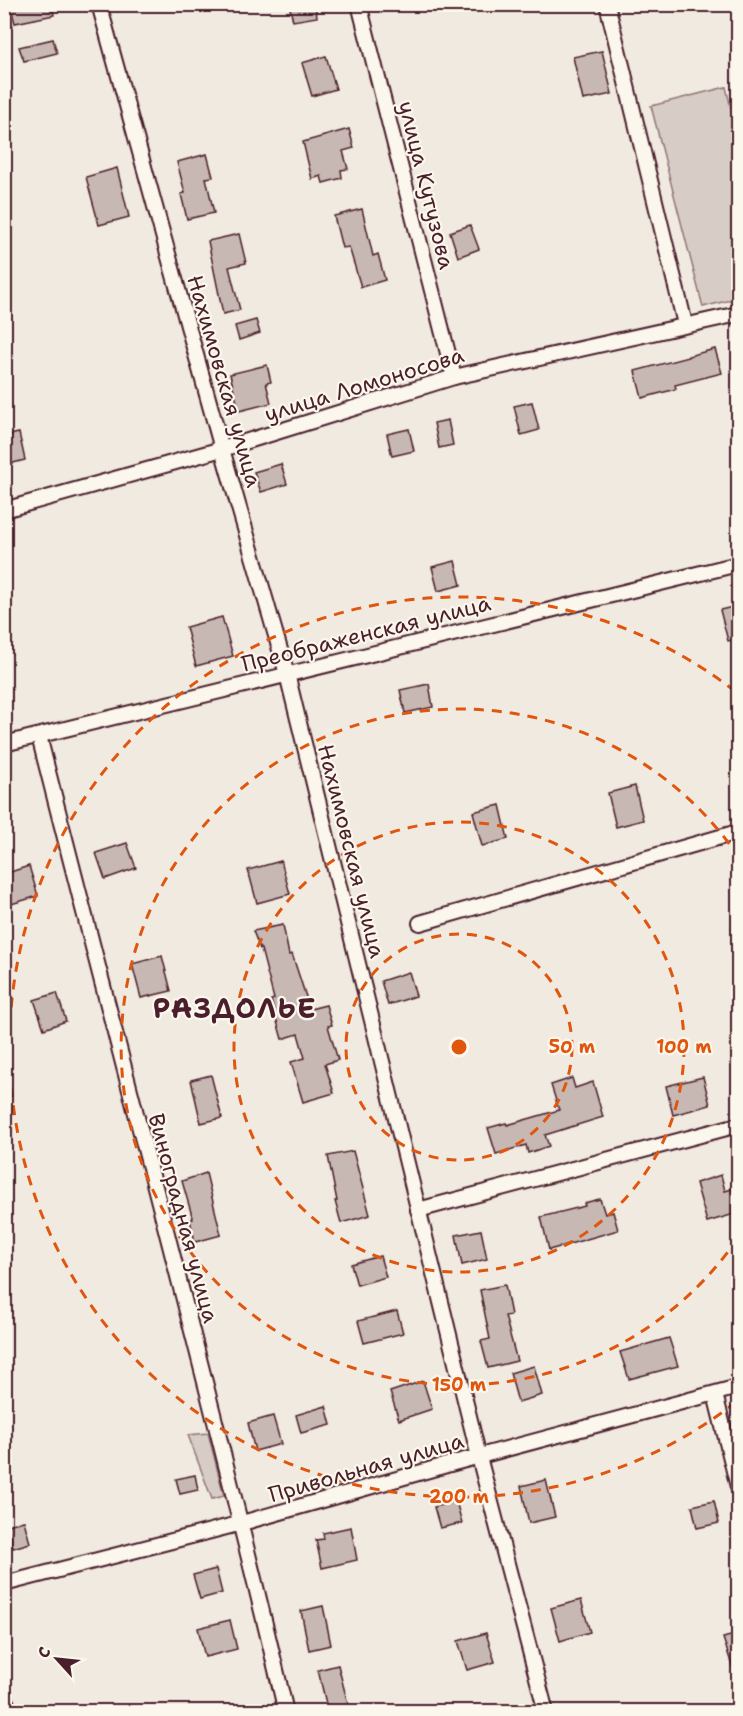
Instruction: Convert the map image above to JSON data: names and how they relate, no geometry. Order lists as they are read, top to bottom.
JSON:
{
  "streets": {
    "street": [
      "улица Кутузова",
      "Нахимовская улица",
      "улица Ломоносова",
      "Преображенская улица",
      "Виноградная улица",
      "Привольная улица"
    ]
  },
  "crossings": [
    ["улица Кутузова", "улица Ломоносова"],
    ["Нахимовская улица", "улица Ломоносова"],
    ["Нахимовская улица", "Преображенская улица"],
    ["Нахимовская улица", "Привольная улица"],
    ["Преображенская улица", "Виноградная улица"],
    ["Виноградная улица", "Привольная улица"]
  ],
  "districts": ["РАЗДОЛЬЕ"],
  "north": "top left",
  "rings": [
    "50 m",
    "100 m",
    "150 m",
    "200 m"
  ]
}
